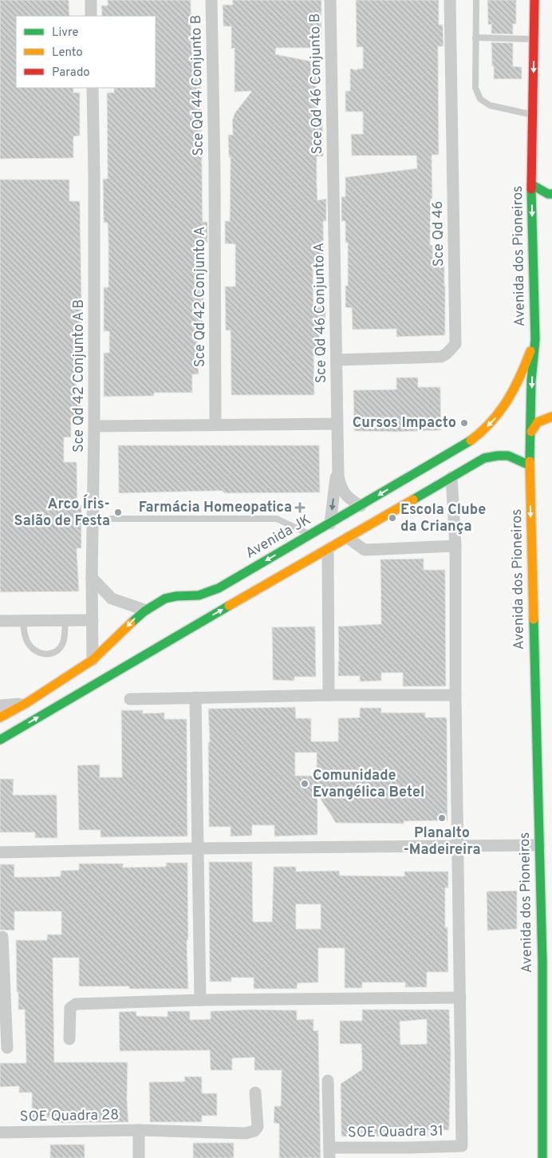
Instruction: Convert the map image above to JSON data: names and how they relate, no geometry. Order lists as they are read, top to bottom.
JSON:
{
  "streets": {
    "main road": ["Avenida dos Pioneiros", "Avenida JK"],
    "street": [
      "Sce Qd 46 Conjunto B",
      "Sce Qd 44 Conjunto B",
      "Sce Qd 46",
      "Sce Qd 42 Conjunto A",
      "Sce Qd 46 Conjunto A",
      "Sce Qd 42 Conjunto A B",
      "SOE Quadra 28",
      "SOE Quadra 31"
    ]
  },
  "crossings": [
    ["Sce Qd 46 Conjunto B", "Sce Qd 46 Conjunto A"],
    ["Sce Qd 44 Conjunto B", "Sce Qd 42 Conjunto A"],
    ["Sce Qd 46", "Sce Qd 46 Conjunto A"],
    ["Avenida dos Pioneiros", "Avenida JK"],
    ["Sce Qd 46 Conjunto A", "Avenida JK"],
    ["Sce Qd 42 Conjunto A B", "Avenida JK"]
  ],
  "one_way": ["Avenida dos Pioneiros"],
  "places": {
    "other": [
      "Cursos Impacto",
      "Arco Íris- Salão de Festa",
      "Escola Clube da Criança",
      "Comunidade Evangélica Betel",
      "Planalto -Madeireira"
    ],
    "health": ["Farmácia Homeopatica"]
  },
  "legend": ["Livre", "Lento", "Parado"]
}
